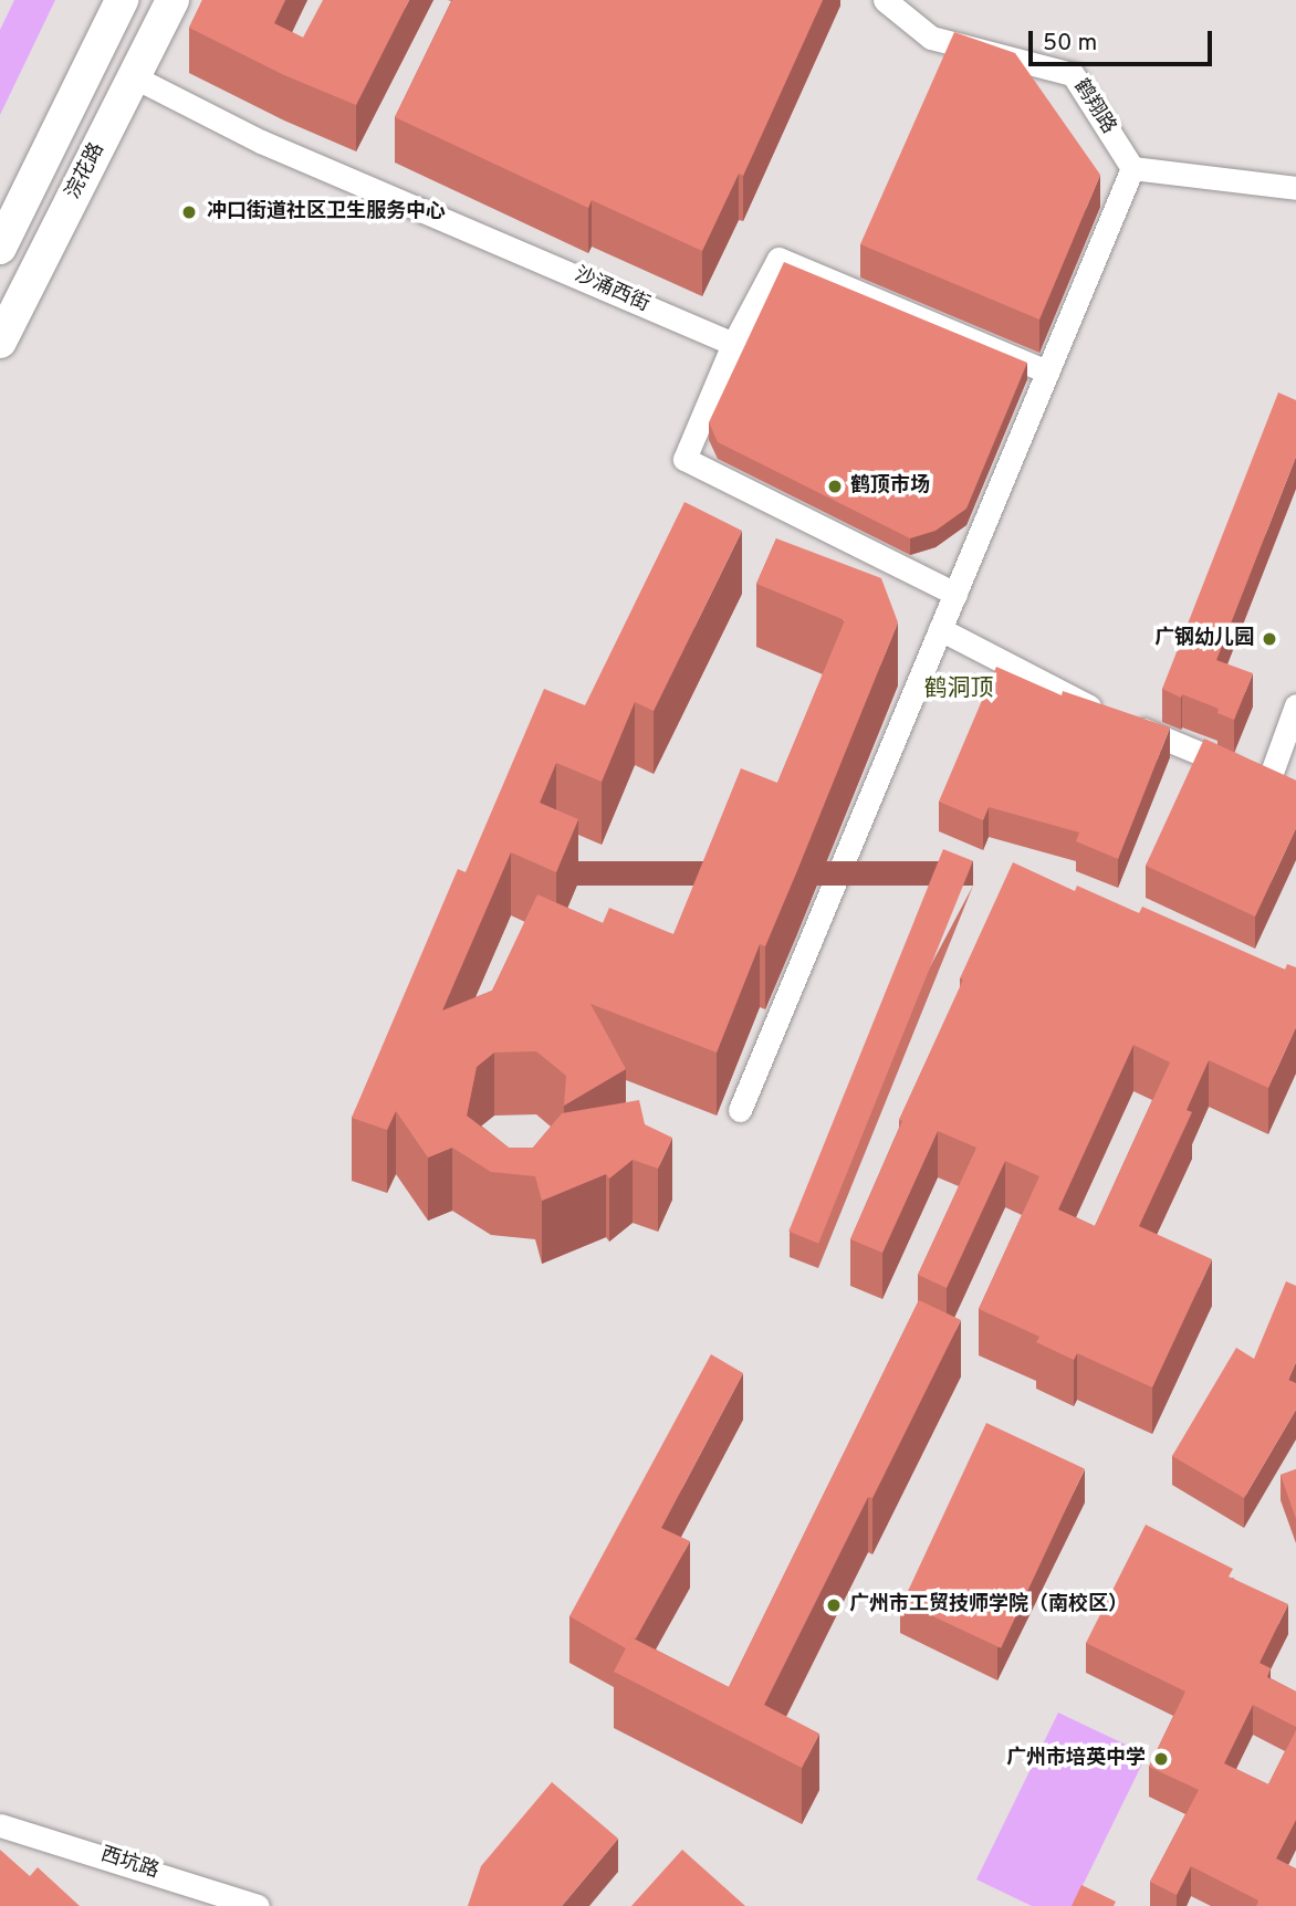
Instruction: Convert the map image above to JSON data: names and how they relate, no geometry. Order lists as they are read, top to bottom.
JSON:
{
  "streets": {
    "main road": ["浣花路"],
    "street": ["鹤翔路", "沙涌西街", "西坑路"]
  },
  "crossings": [
    ["浣花路", "沙涌西街"]
  ],
  "districts": ["鹤洞顶"],
  "places": [
    "冲口街道社区卫生服务中心",
    "鹤顶市场",
    "广钢幼儿园",
    "广州市工贸技师学院（南校区）",
    "广州市培英中学"
  ],
  "scale_bar": "50 m"
}
